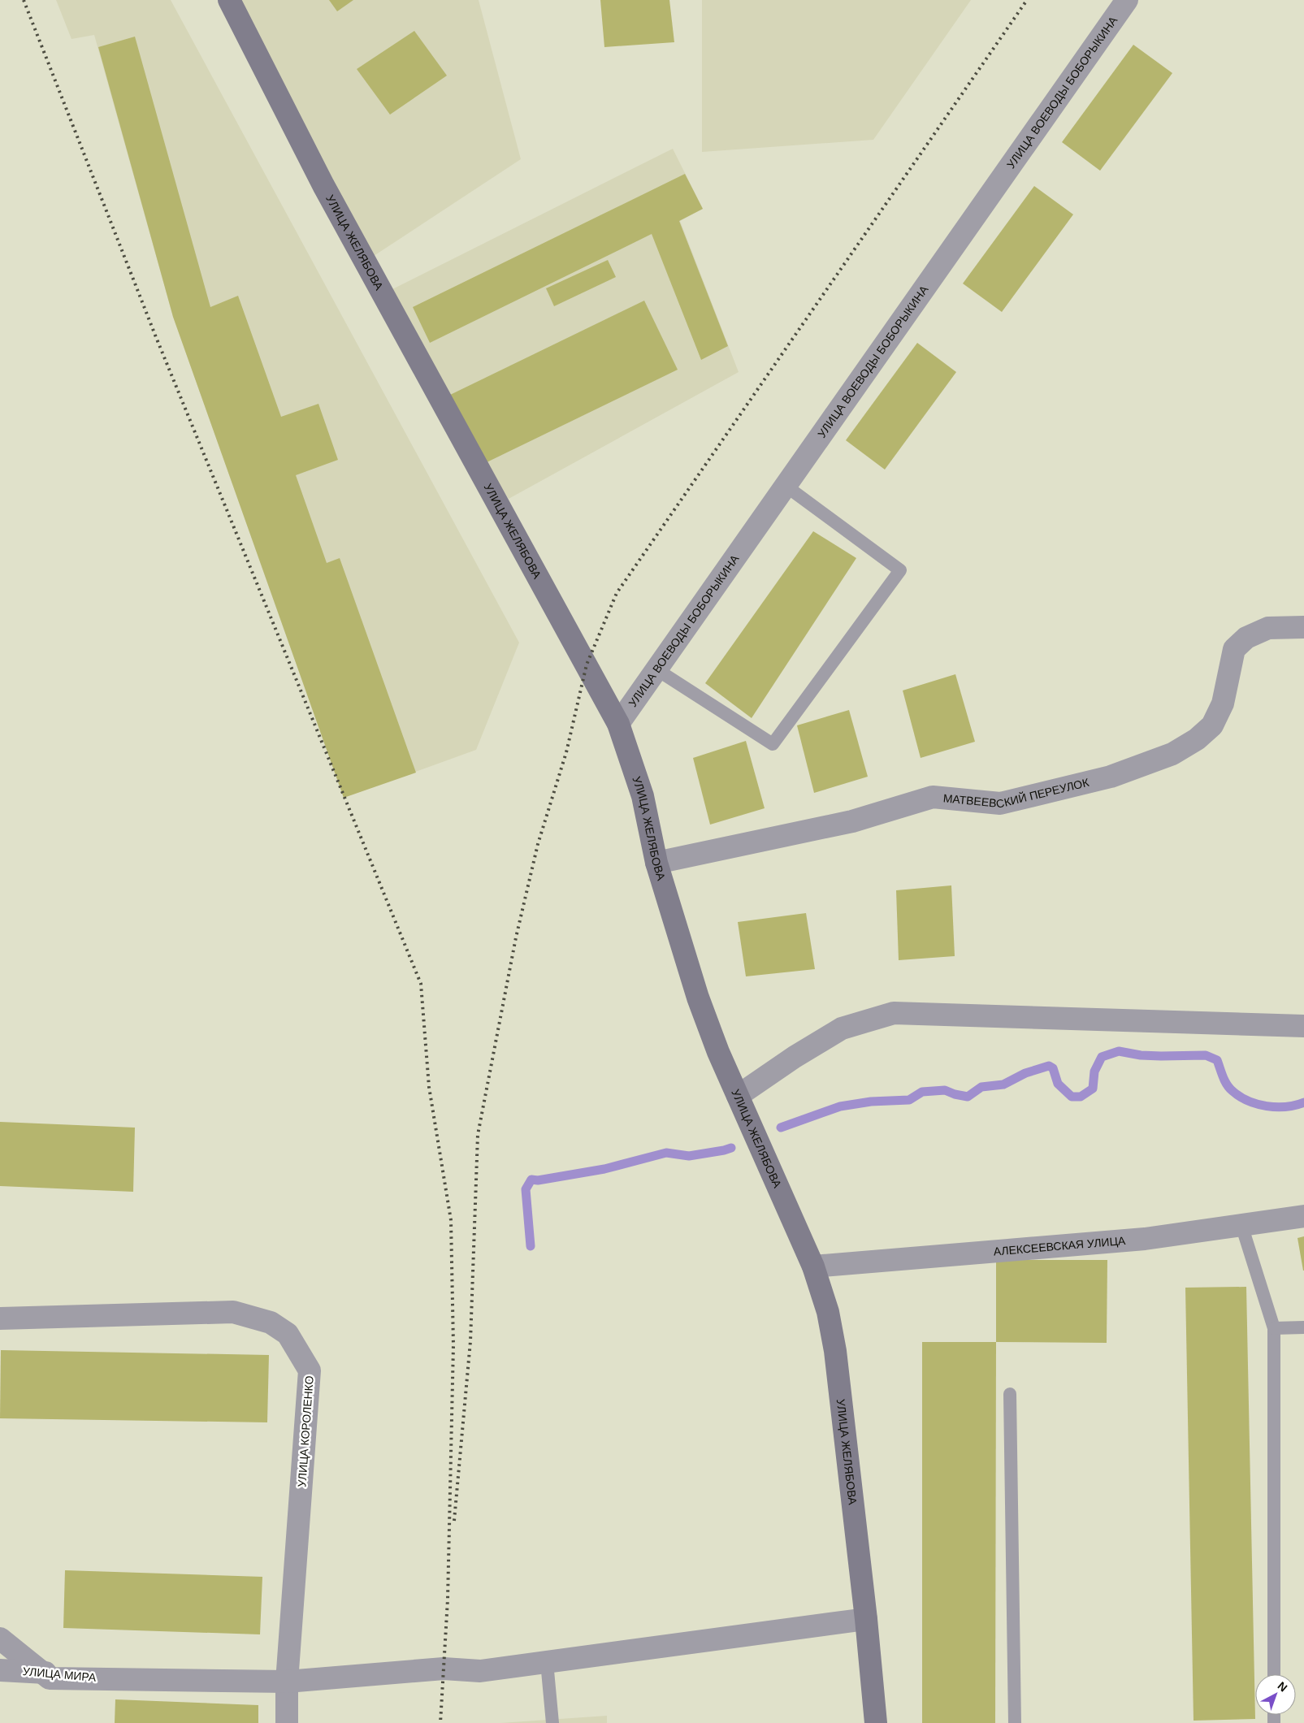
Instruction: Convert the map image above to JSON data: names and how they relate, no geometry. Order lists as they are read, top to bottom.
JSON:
{
  "streets": {
    "main road": ["УЛИЦА ЖЕЛЯБОВА"],
    "street": [
      "УЛИЦА ВОЕВОДЫ БОБОРЫКИНА",
      "МАТВЕЕВСКИЙ ПЕРЕУЛОК",
      "АЛЕКСЕЕВСКАЯ УЛИЦА",
      "УЛИЦА КОРОЛЕНКО",
      "УЛИЦА МИРА"
    ]
  },
  "crossings": [
    ["УЛИЦА ВОЕВОДЫ БОБОРЫКИНА", "УЛИЦА ЖЕЛЯБОВА"],
    ["УЛИЦА ЖЕЛЯБОВА", "МАТВЕЕВСКИЙ ПЕРЕУЛОК"],
    ["УЛИЦА ЖЕЛЯБОВА", "АЛЕКСЕЕВСКАЯ УЛИЦА"]
  ],
  "north": "top right"
}
